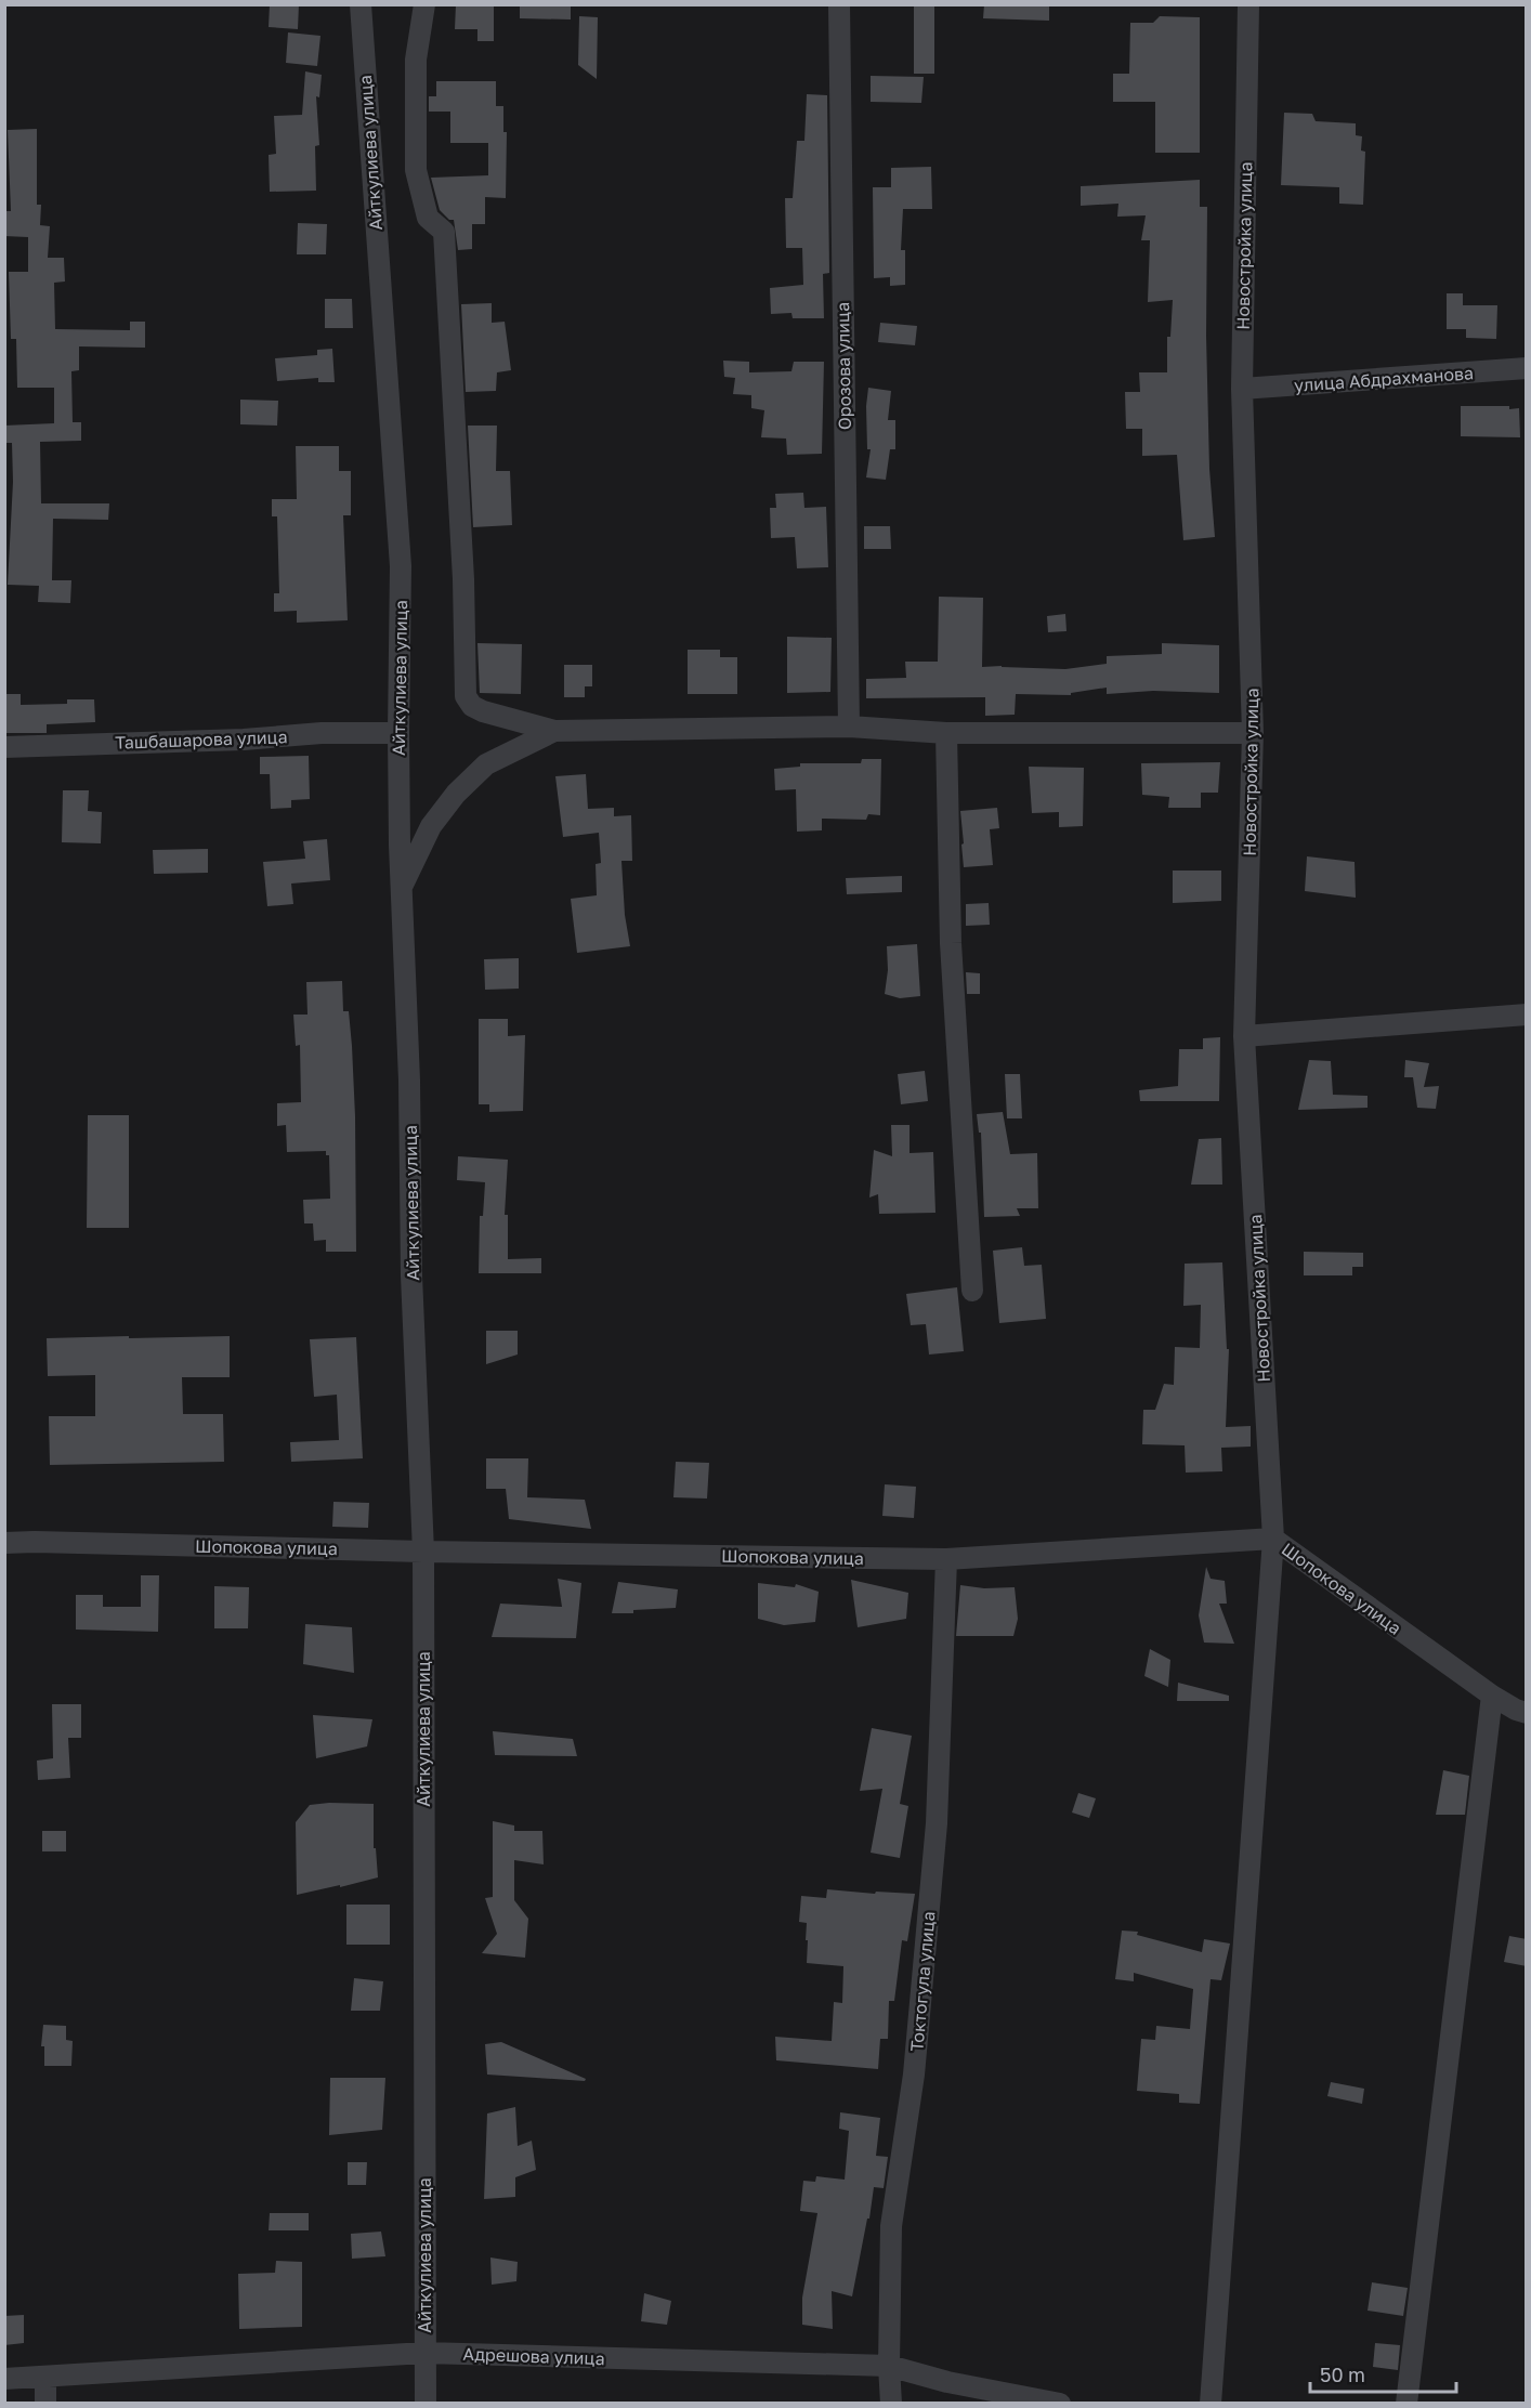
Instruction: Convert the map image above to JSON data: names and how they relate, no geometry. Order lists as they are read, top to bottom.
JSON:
{
  "streets": {
    "street": [
      "Айткулиева улица",
      "Новостройка улица",
      "Орозова улица",
      "улица Абдрахманова",
      "Ташбашарова улица",
      "Шопокова улица",
      "Токтогула улица",
      "Адрешова улица"
    ]
  },
  "crossings": [
    ["Айткулиева улица", "Ташбашарова улица"],
    ["Айткулиева улица", "Шопокова улица"],
    ["Айткулиева улица", "Адрешова улица"],
    ["Новостройка улица", "улица Абдрахманова"],
    ["Новостройка улица", "Шопокова улица"],
    ["Шопокова улица", "Токтогула улица"],
    ["Токтогула улица", "Адрешова улица"]
  ],
  "scale_bar": "50 m"
}
